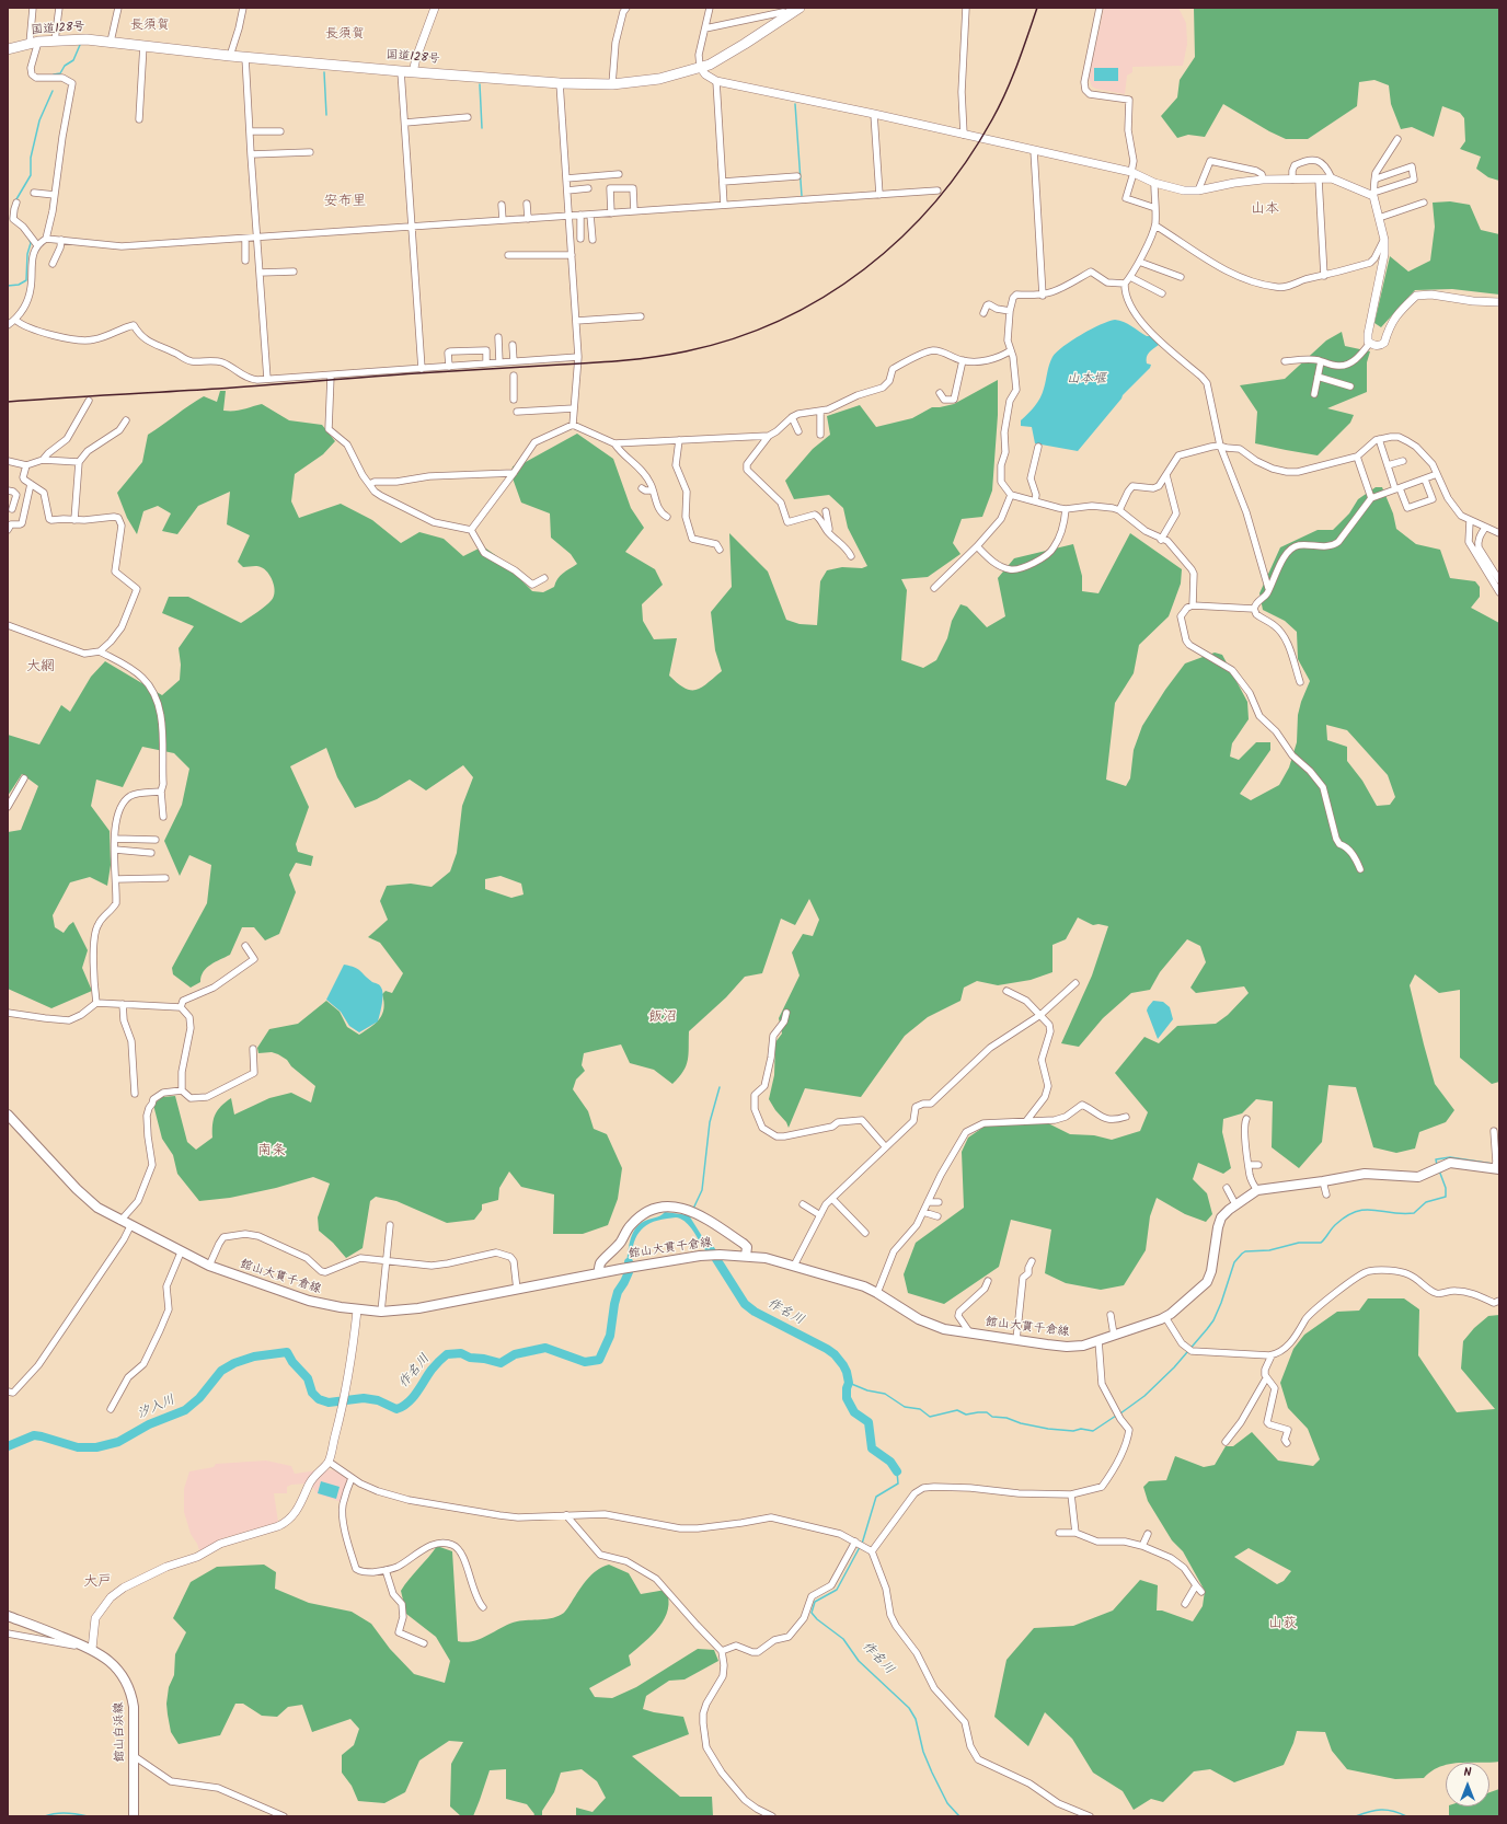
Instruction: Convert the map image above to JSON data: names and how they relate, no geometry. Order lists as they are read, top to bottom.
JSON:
{
  "streets": {
    "highway": ["国道128号"],
    "main road": ["館山大貫千倉線", "館山白浜線"]
  },
  "districts": [
    "長須賀",
    "長須賀",
    "安布里",
    "山本",
    "大網",
    "飯沼",
    "南条",
    "大戸",
    "山荻"
  ],
  "water": ["山本堰", "作名川", "汐入川"],
  "north": "top"
}
